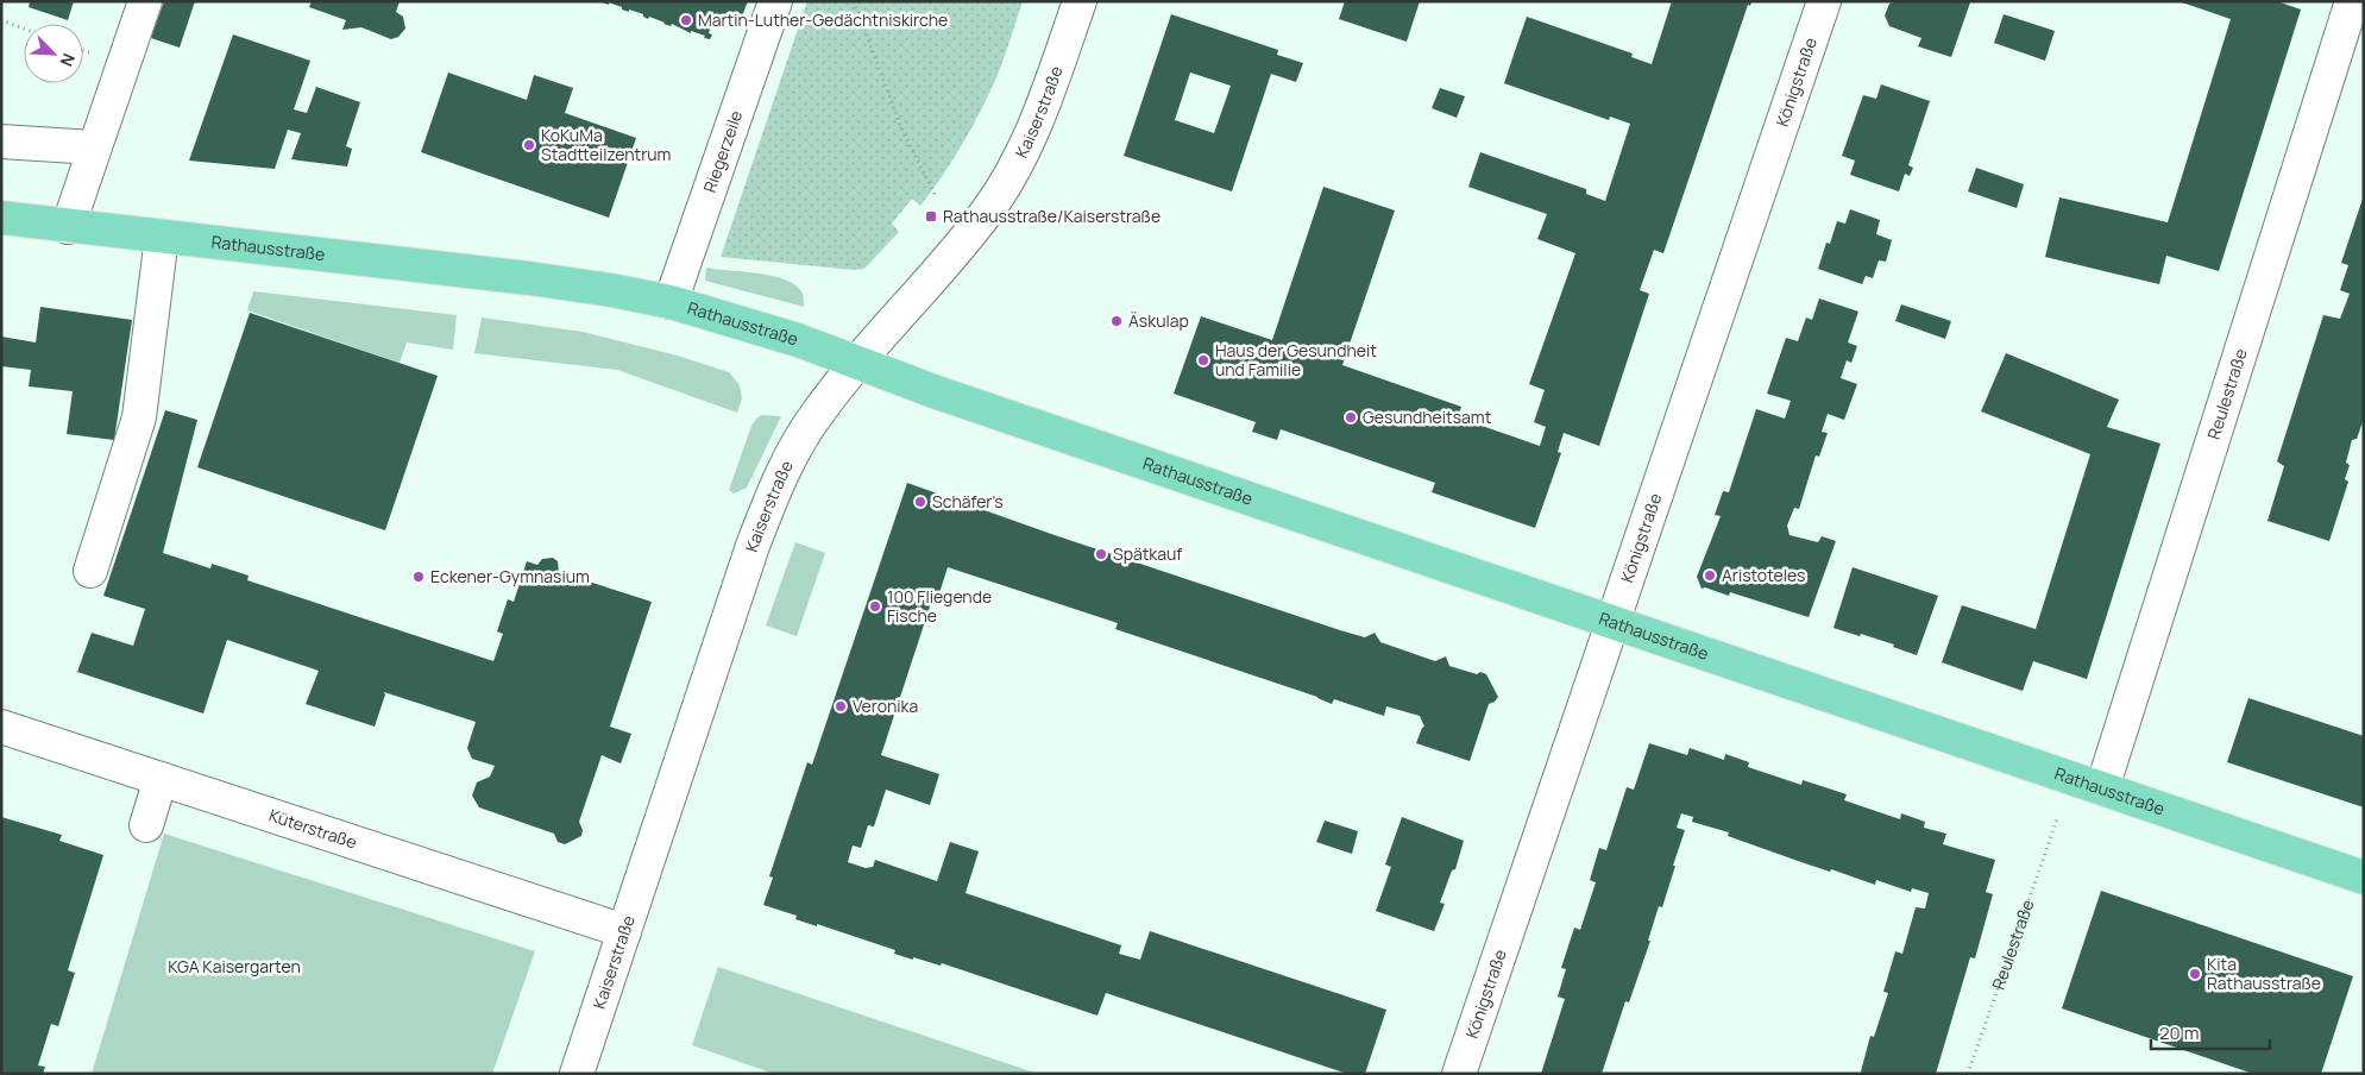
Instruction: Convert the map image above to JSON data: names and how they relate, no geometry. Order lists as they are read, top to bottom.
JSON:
{
  "streets": {
    "main road": ["Rathausstraße"],
    "street": [
      "Königstraße",
      "Kaiserstraße",
      "Riegerzeile",
      "Reulestraße",
      "Küterstraße"
    ]
  },
  "crossings": [
    ["Königstraße", "Rathausstraße"],
    ["Kaiserstraße", "Rathausstraße"],
    ["Kaiserstraße", "Küterstraße"],
    ["Riegerzeile", "Rathausstraße"],
    ["Rathausstraße", "Reulestraße"]
  ],
  "parks": ["KGA Kaisergarten"],
  "places": {
    "other": [
      "Martin-Luther-Gedächtniskirche",
      "KoKuMa Stadtteilzentrum",
      "Äskulap",
      "Haus der Gesundheit und Familie",
      "Gesundheitsamt",
      "Schäfer's",
      "Spätkauf",
      "Aristoteles",
      "Eckener-Gymnasium",
      "100 Fliegende Fische",
      "Veronika",
      "Kita Rathausstraße"
    ],
    "transit": ["Rathausstraße/Kaiserstraße"]
  },
  "scale_bar": "20 m",
  "north": "bottom right"
}
